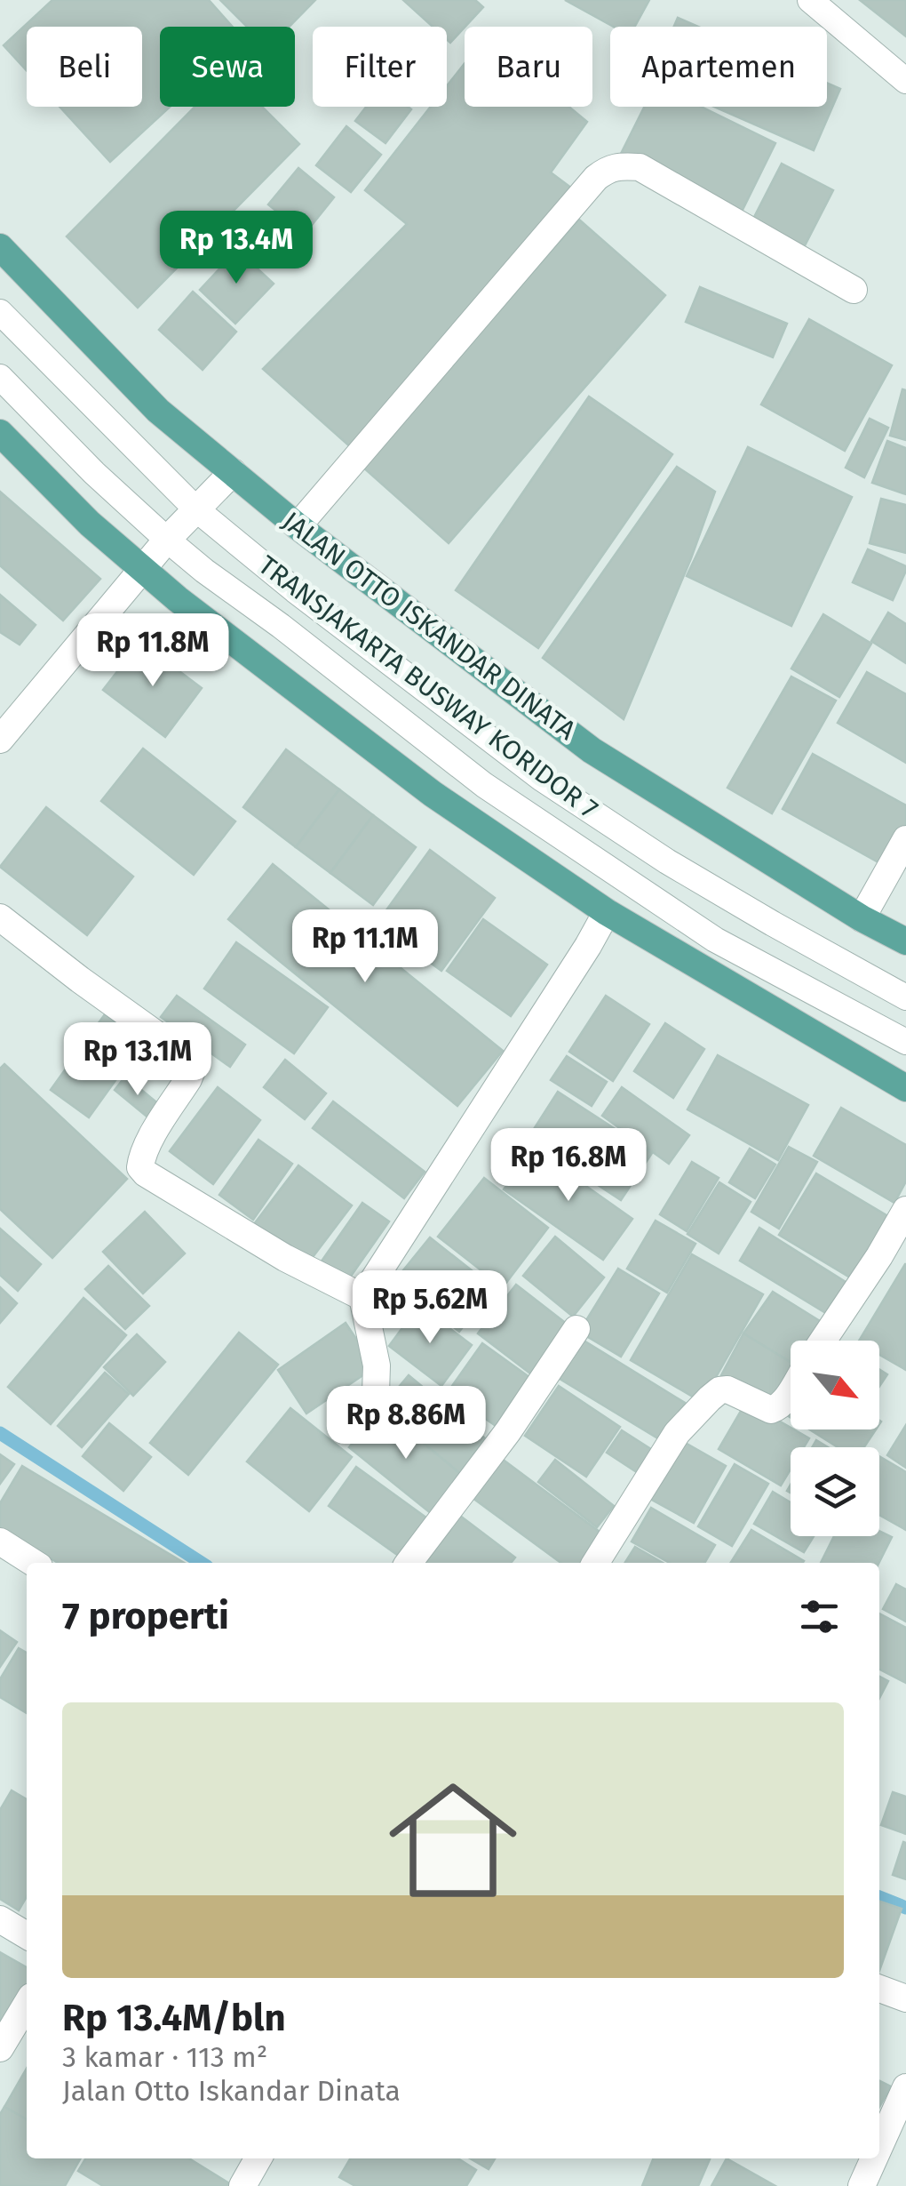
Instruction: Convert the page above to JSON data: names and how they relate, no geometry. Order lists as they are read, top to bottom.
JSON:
{
  "streets": {
    "main road": ["JALAN OTTO ISKANDAR DINATA"],
    "lane": ["TRANSJAKARTA BUSWAY KORIDOR 7"]
  },
  "north": "bottom right",
  "page": {
    "chip": [
      "Beli",
      "Sewa",
      "Filter",
      "Baru",
      "Apartemen"
    ],
    "price": [
      "Rp 13.4M",
      "Rp 11.8M",
      "Rp 11.1M",
      "Rp 13.1M",
      "Rp 16.8M",
      "Rp 5.62M",
      "Rp 8.86M"
    ],
    "heading": "7 properti",
    "list": [
      {
        "name": "Rp 13.4M/bln",
        "note": "3 kamar · 113 m² · Jalan Otto Iskandar Dinata"
      }
    ]
  }
}
